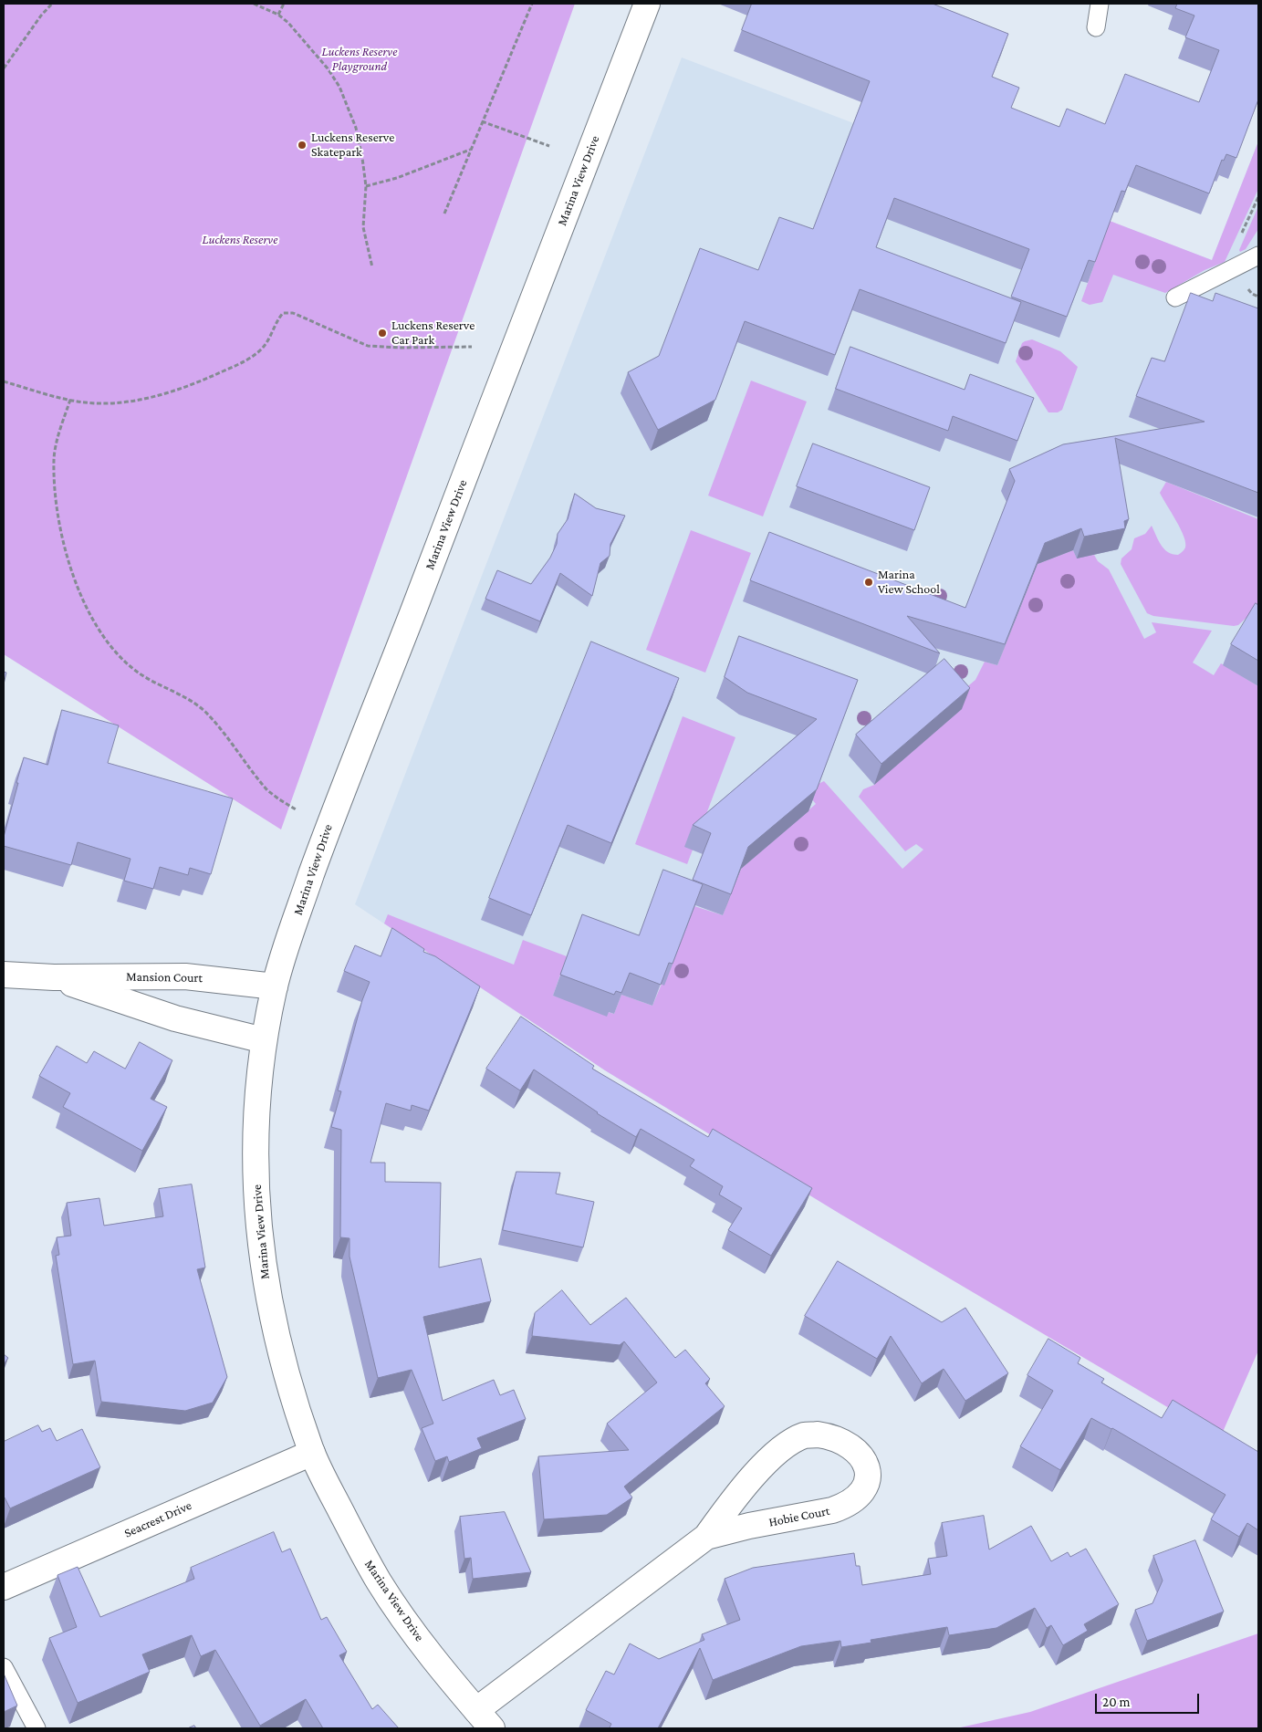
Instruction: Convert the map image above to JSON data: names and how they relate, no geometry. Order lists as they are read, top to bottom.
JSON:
{
  "streets": {
    "street": [
      "Marina View Drive",
      "Mansion Court",
      "Hobie Court",
      "Seacrest Drive"
    ]
  },
  "crossings": [
    ["Marina View Drive", "Mansion Court"],
    ["Marina View Drive", "Hobie Court"],
    ["Marina View Drive", "Seacrest Drive"]
  ],
  "parks": ["Luckens Reserve Playground", "Luckens Reserve"],
  "places": ["Luckens Reserve Skatepark", "Luckens Reserve Car Park", "Marina View School"],
  "scale_bar": "20 m"
}
